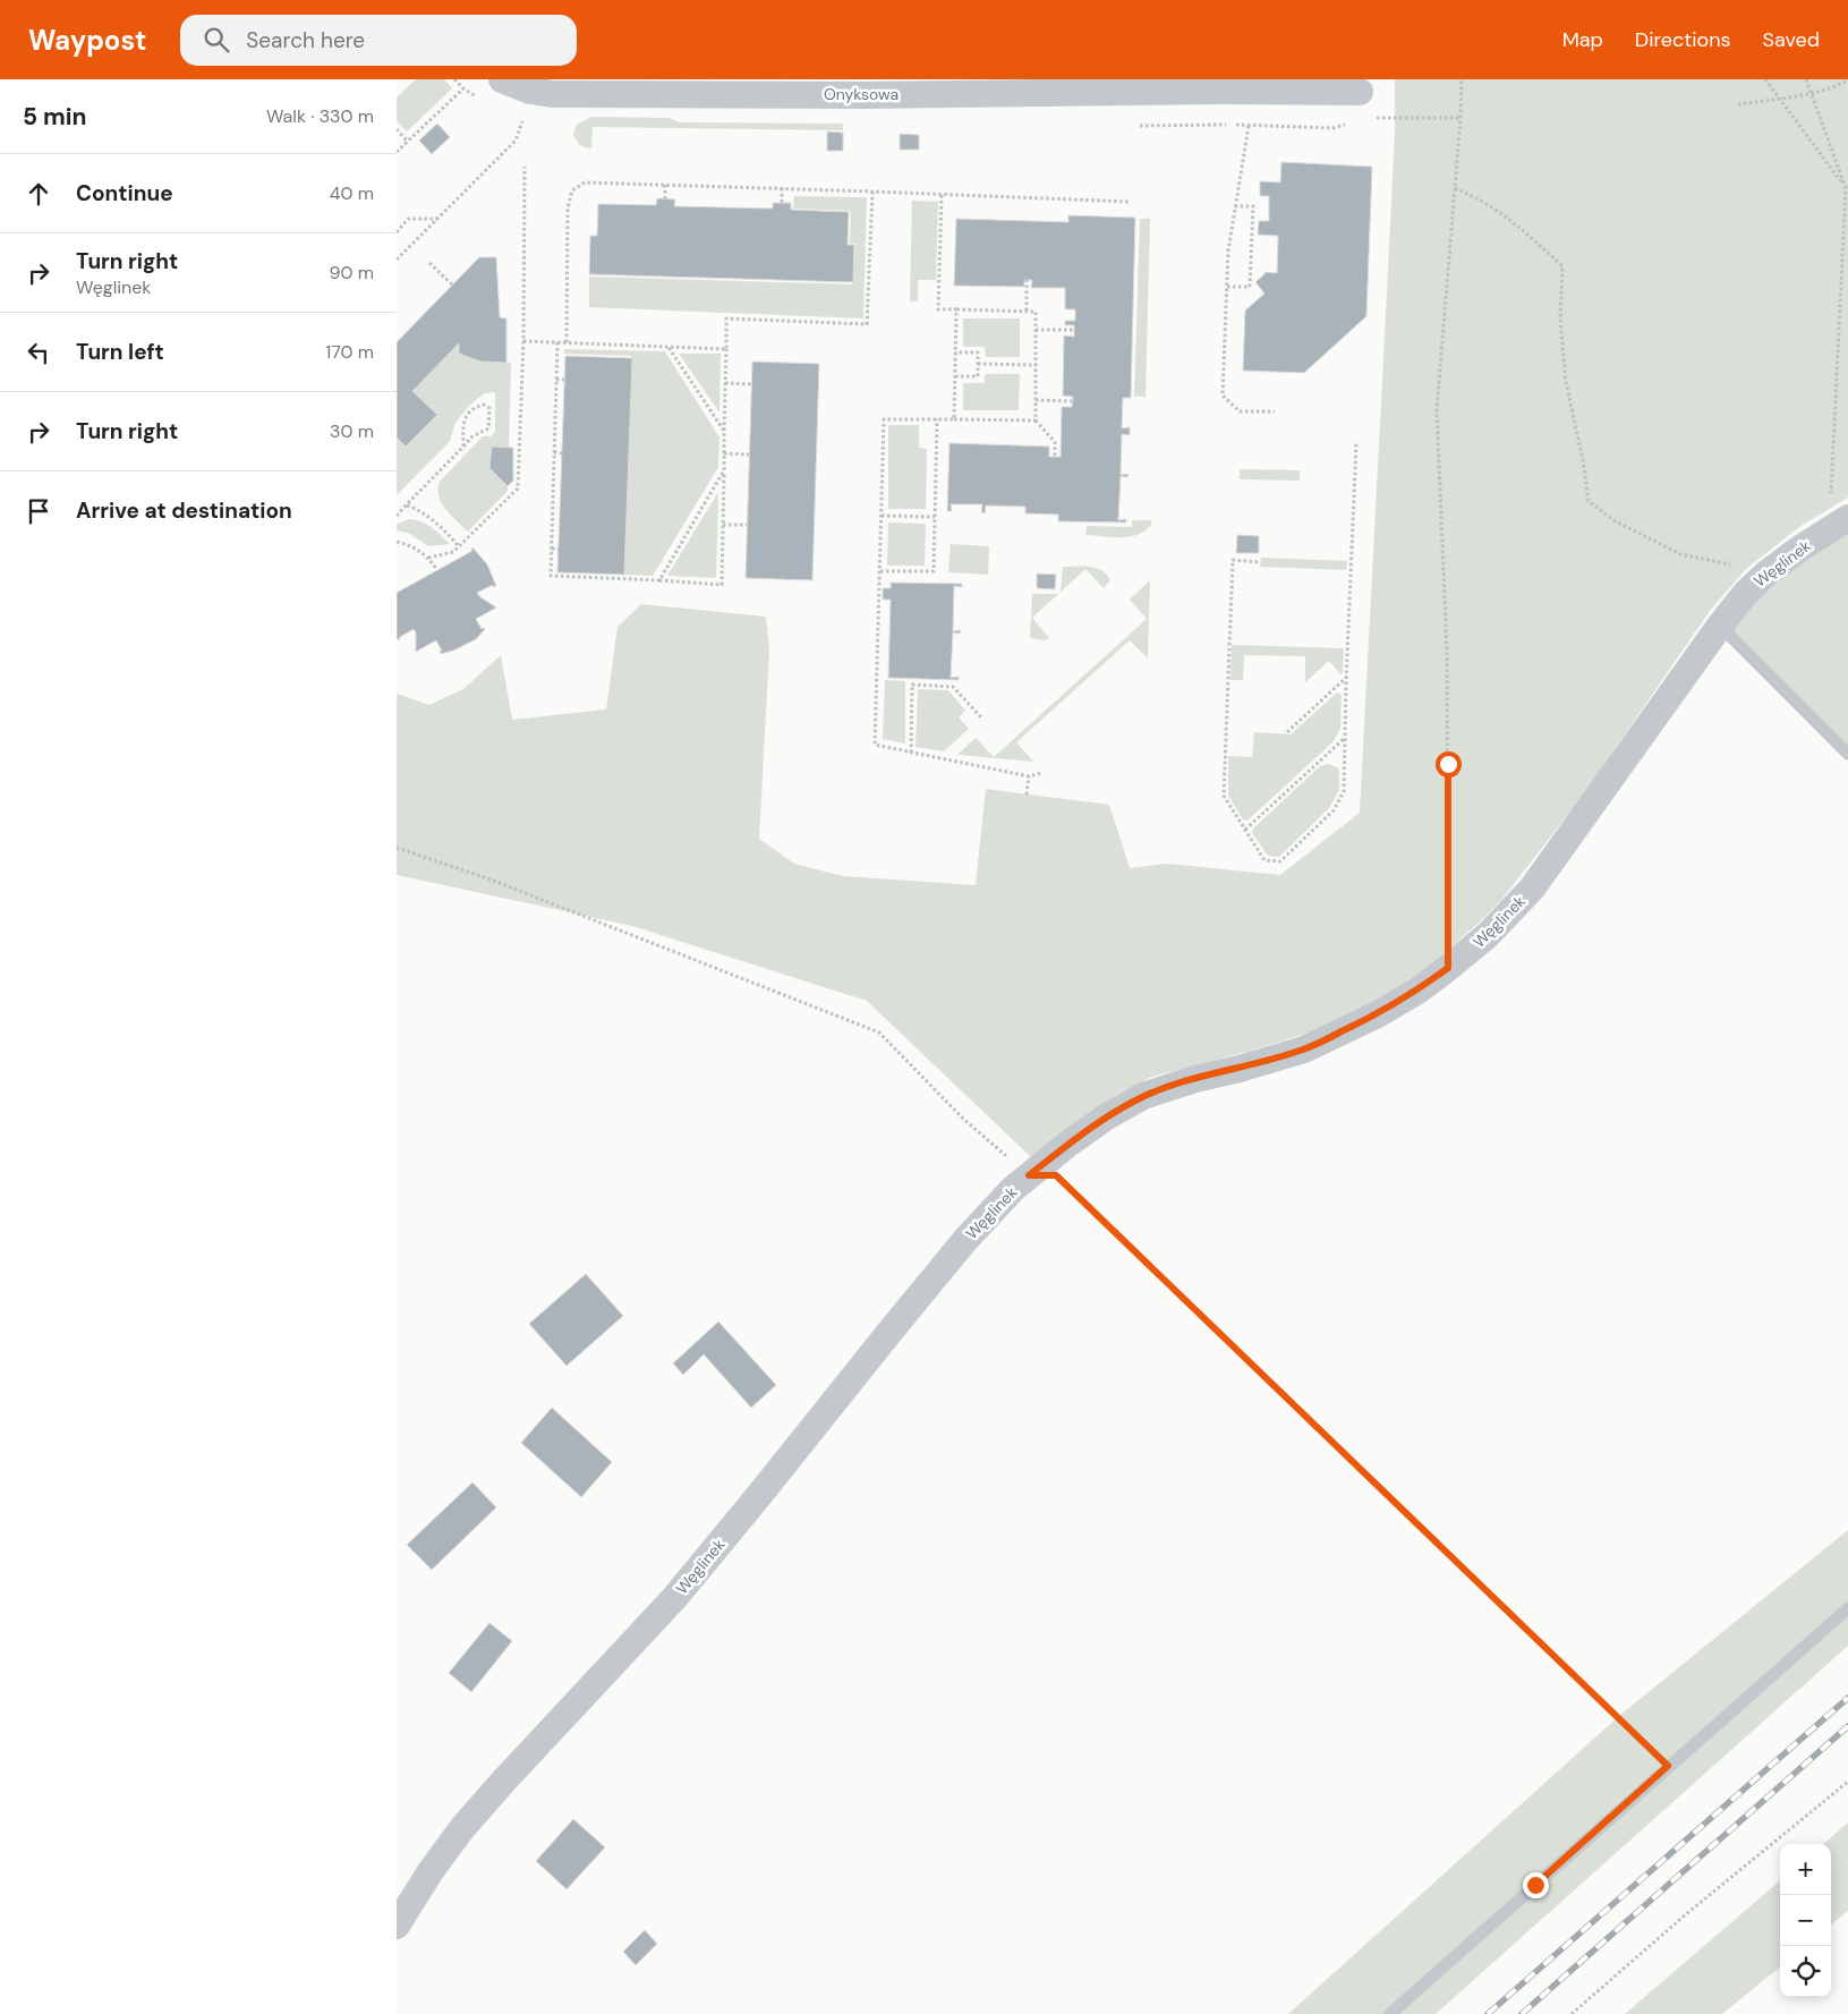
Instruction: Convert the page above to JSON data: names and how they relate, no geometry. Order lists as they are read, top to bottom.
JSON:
{
  "streets": {
    "street": ["Onyksowa", "Węglinek"]
  },
  "page": {
    "header": "Waypost",
    "search": "Search here",
    "nav": ["Map", "Directions", "Saved"],
    "heading": ["5 min", "Walk · 330 m"],
    "list": [
      ["Continue", "40 m"],
      ["Turn right", "Węglinek", "90 m"],
      ["Turn left", "170 m"],
      ["Turn right", "30 m"],
      "Arrive at destination"
    ],
    "map_buttons": ["+", "−"]
  }
}
